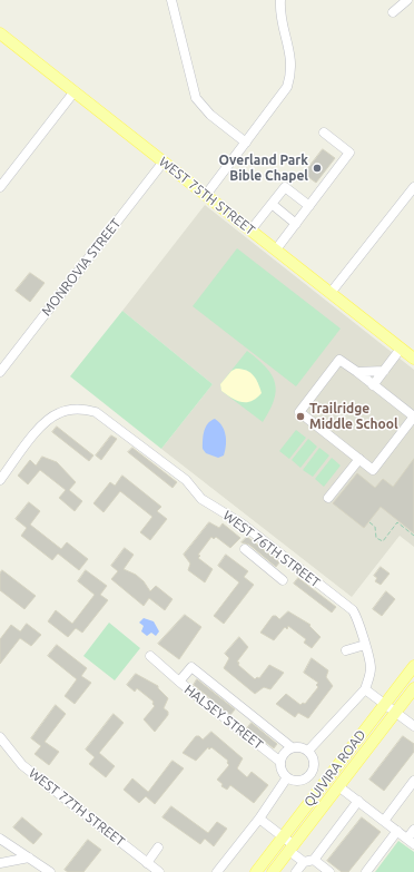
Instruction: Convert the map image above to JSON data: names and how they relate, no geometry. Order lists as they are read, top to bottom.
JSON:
{
  "streets": {
    "main road": ["WEST 75TH STREET", "QUIVIRA ROAD"],
    "street": [
      "MONROVIA STREET",
      "WEST 76TH STREET",
      "HALSEY STREET",
      "WEST 77TH STREET"
    ]
  },
  "crossings": [
    ["WEST 75TH STREET", "MONROVIA STREET"]
  ],
  "places": ["Overland Park Bible Chapel", "Trailridge Middle School"]
}
